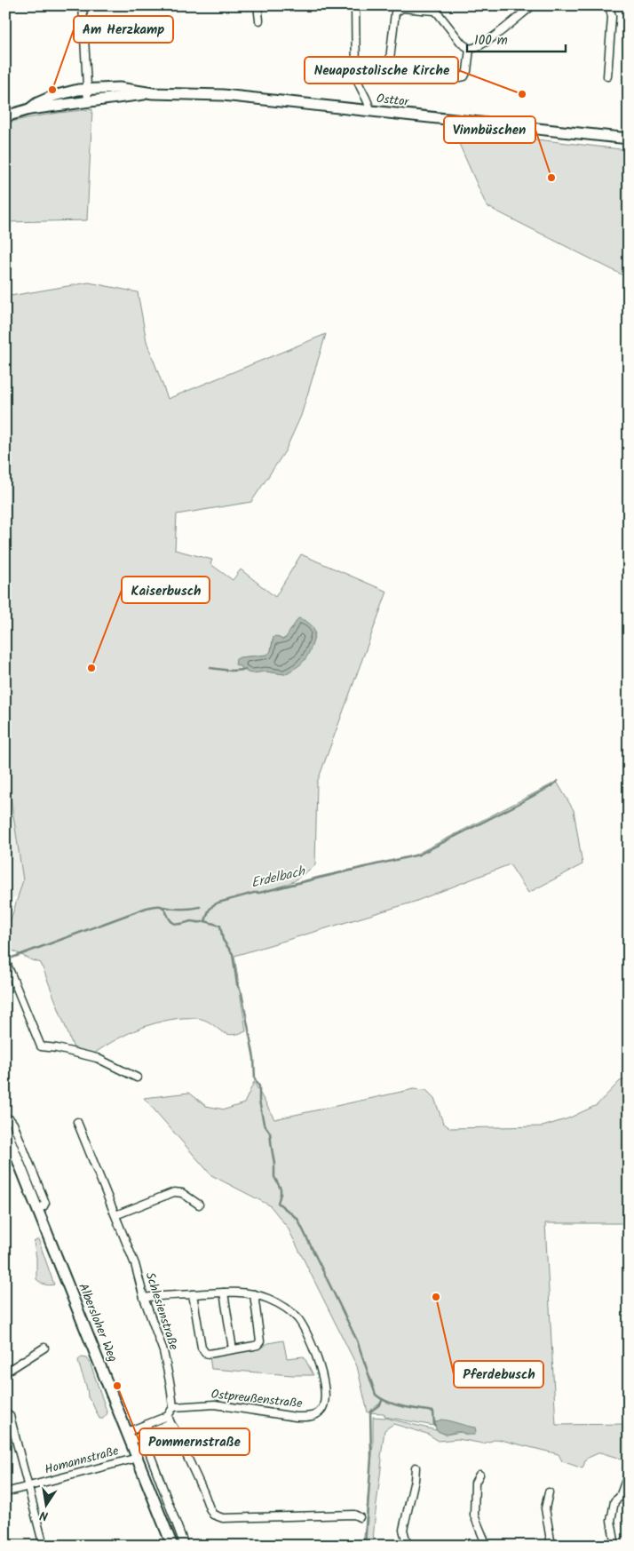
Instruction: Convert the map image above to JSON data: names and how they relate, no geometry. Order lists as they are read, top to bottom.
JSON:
{
  "streets": {
    "main road": ["Osttor", "Albersloher Weg"],
    "street": ["Schlesienstraße", "Ostpreußenstraße", "Homannstraße"]
  },
  "crossings": [
    ["Schlesienstraße", "Ostpreußenstraße"],
    ["Albersloher Weg", "Homannstraße"]
  ],
  "water": ["Erdelbach"],
  "places": [
    "Am Herzkamp",
    "Neuapostolische Kirche",
    "Vinnbüschen",
    "Kaiserbusch",
    "Pferdebusch",
    "Pommernstraße"
  ],
  "scale_bar": "100 m",
  "north": "bottom"
}
